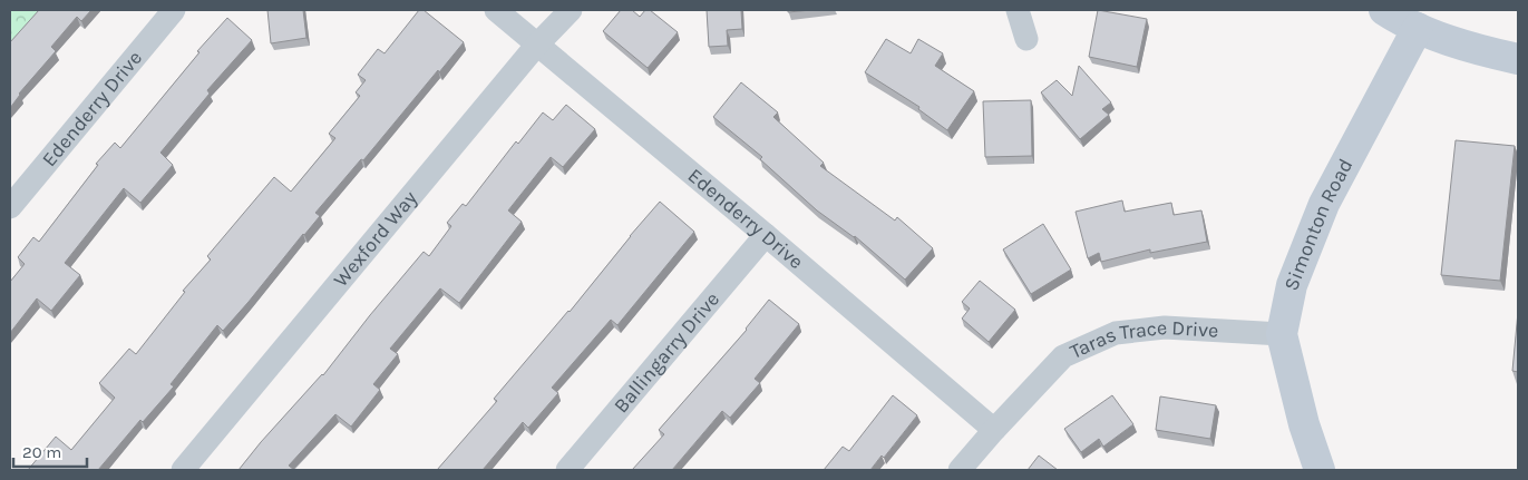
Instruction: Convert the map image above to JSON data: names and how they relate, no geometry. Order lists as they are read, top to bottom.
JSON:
{
  "streets": {
    "street": [
      "Edenderry Drive",
      "Simonton Road",
      "Wexford Way",
      "Taras Trace Drive",
      "Ballingarry Drive"
    ]
  },
  "crossings": [
    ["Edenderry Drive", "Wexford Way"],
    ["Edenderry Drive", "Taras Trace Drive"],
    ["Edenderry Drive", "Ballingarry Drive"],
    ["Simonton Road", "Taras Trace Drive"]
  ],
  "scale_bar": "20 m"
}
